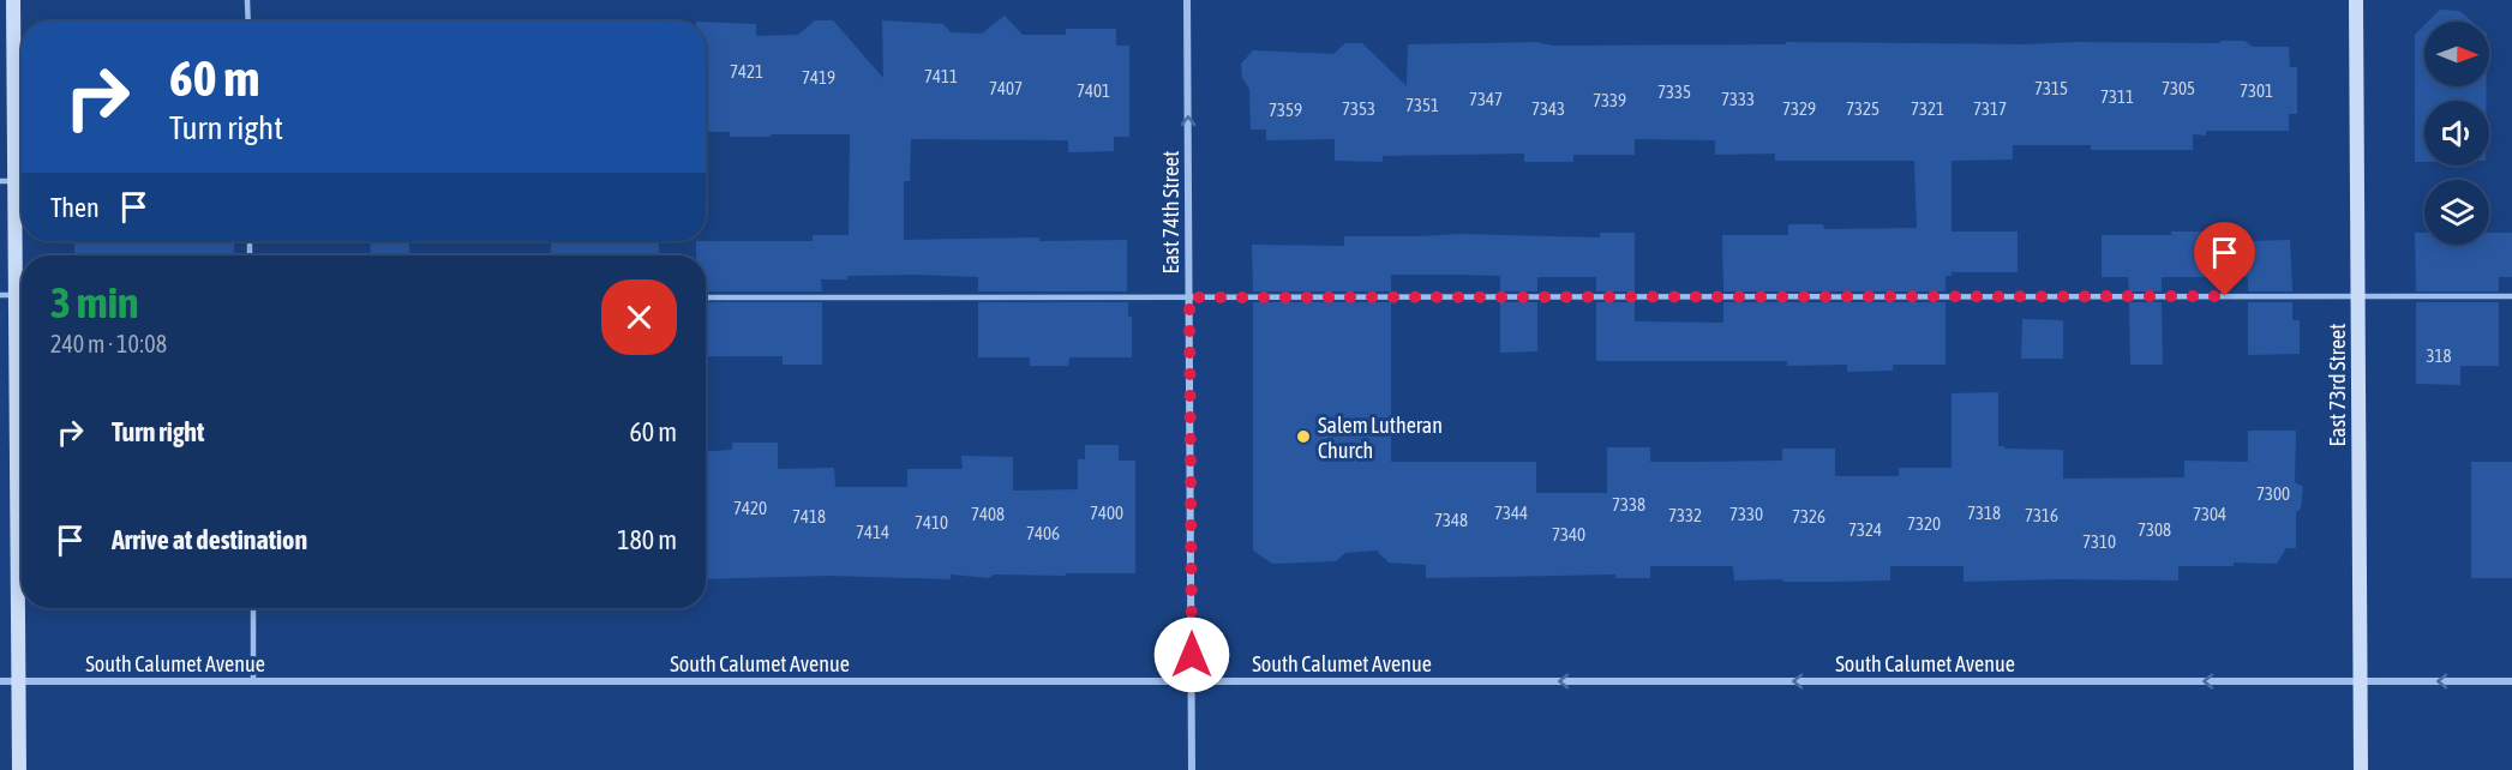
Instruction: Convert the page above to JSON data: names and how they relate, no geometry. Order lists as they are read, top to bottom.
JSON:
{
  "streets": {
    "street": ["East 74th Street", "East 73rd Street", "South Calumet Avenue"]
  },
  "crossings": [
    ["East 74th Street", "South Calumet Avenue"],
    ["East 73rd Street", "South Calumet Avenue"]
  ],
  "one_way": ["East 74th Street", "South Calumet Avenue"],
  "places": ["Salem Lutheran Church"],
  "house_numbers": [
    "7421",
    "7411",
    "7419",
    "7407",
    "7315",
    "7305",
    "7401",
    "7301",
    "7335",
    "7311",
    "7347",
    "7333",
    "7339",
    "7351",
    "7353",
    "7343",
    "7329",
    "7325",
    "7321",
    "7317",
    "7359",
    "318",
    "7300",
    "7338",
    "7420",
    "7400",
    "7344",
    "7318",
    "7408",
    "7330",
    "7304",
    "7332",
    "7316",
    "7418",
    "7326",
    "7348",
    "7410",
    "7320",
    "7324",
    "7308",
    "7414",
    "7406",
    "7340",
    "7310"
  ],
  "north": "right",
  "page": {
    "turn": ["60 m", "Turn right"],
    "then": "Then",
    "heading": ["3 min", "240 m · 10:08"],
    "list": [
      {
        "name": "Turn right",
        "value": "60 m"
      },
      {
        "name": "Arrive at destination",
        "value": "180 m"
      }
    ]
  }
}
